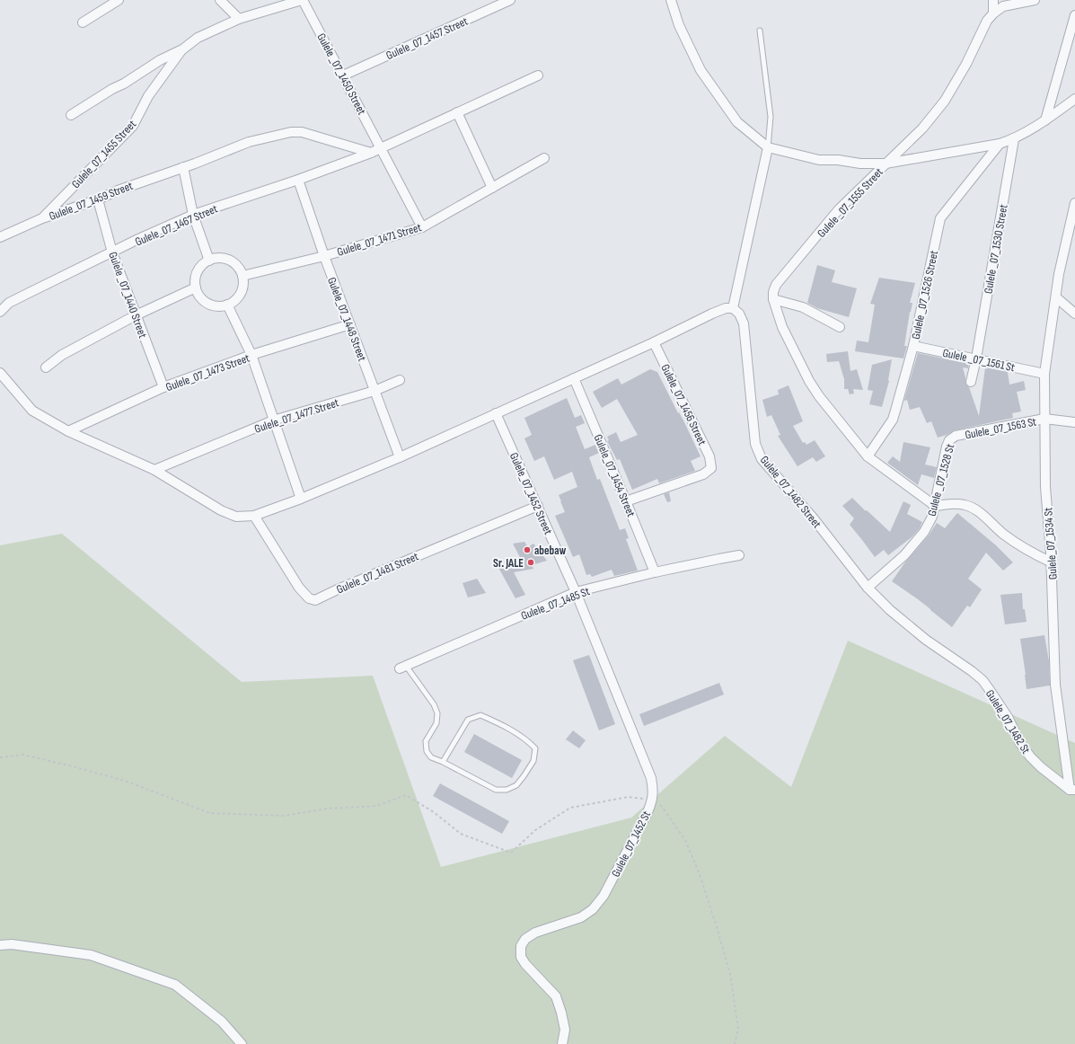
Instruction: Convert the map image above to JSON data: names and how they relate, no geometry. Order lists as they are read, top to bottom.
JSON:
{
  "streets": {
    "street": [
      "Gulele_07_1457 Street",
      "Gulele _07_1450 Street",
      "Gulele_07_1455 Street",
      "Gulele_07_1459 Street",
      "Gulele _07_1555 Street",
      "Gulele_07_1467 Street",
      "Gulele_07_1471 Street",
      "Gulele _07_1530 Street",
      "Gulele _07_1440 Street",
      "Gulele _07_1526 Street",
      "Gulele_07_1448 Street",
      "Gulele _07_1561 St",
      "Gulele_07_1473 Street",
      "Gulele_07_1456 Street",
      "Gulele_07_1477 Street",
      "Gulele_07_1563 St",
      "Gulele_07_1454 Street",
      "Gulele _07_1528 St",
      "Gulele_07_1482 Street",
      "Gulele_07_1452 Street",
      "Gulele_07_1534 St",
      "Gulele_07_1481 Street",
      "Gulele_07_1485 St",
      "Gulele_07_1482 St",
      "Gulele_07_1452 St"
    ]
  },
  "crossings": [
    ["Gulele_07_1457 Street", "Gulele _07_1450 Street"],
    ["Gulele _07_1450 Street", "Gulele_07_1455 Street"],
    ["Gulele _07_1450 Street", "Gulele_07_1467 Street"],
    ["Gulele _07_1450 Street", "Gulele_07_1471 Street"],
    ["Gulele_07_1455 Street", "Gulele_07_1459 Street"],
    ["Gulele_07_1459 Street", "Gulele_07_1467 Street"],
    ["Gulele_07_1459 Street", "Gulele _07_1440 Street"],
    ["Gulele _07_1555 Street", "Gulele _07_1530 Street"],
    ["Gulele _07_1555 Street", "Gulele _07_1526 Street"],
    ["Gulele_07_1467 Street", "Gulele _07_1440 Street"],
    ["Gulele_07_1467 Street", "Gulele_07_1448 Street"],
    ["Gulele_07_1471 Street", "Gulele_07_1448 Street"],
    ["Gulele _07_1530 Street", "Gulele _07_1561 St"],
    ["Gulele _07_1440 Street", "Gulele_07_1473 Street"],
    ["Gulele _07_1526 Street", "Gulele _07_1561 St"],
    ["Gulele_07_1448 Street", "Gulele_07_1473 Street"],
    ["Gulele_07_1448 Street", "Gulele_07_1477 Street"],
    ["Gulele _07_1561 St", "Gulele_07_1534 St"],
    ["Gulele_07_1456 Street", "Gulele_07_1454 Street"],
    ["Gulele_07_1563 St", "Gulele _07_1528 St"],
    ["Gulele_07_1563 St", "Gulele_07_1534 St"],
    ["Gulele_07_1454 Street", "Gulele_07_1485 St"],
    ["Gulele _07_1528 St", "Gulele_07_1482 Street"],
    ["Gulele_07_1482 Street", "Gulele_07_1482 St"],
    ["Gulele_07_1452 Street", "Gulele_07_1481 Street"],
    ["Gulele_07_1452 Street", "Gulele_07_1485 St"],
    ["Gulele_07_1452 Street", "Gulele_07_1452 St"],
    ["Gulele_07_1534 St", "Gulele_07_1482 St"],
    ["Gulele_07_1485 St", "Gulele_07_1452 St"]
  ],
  "places": ["abebaw", "Sr. JALE"]
}
